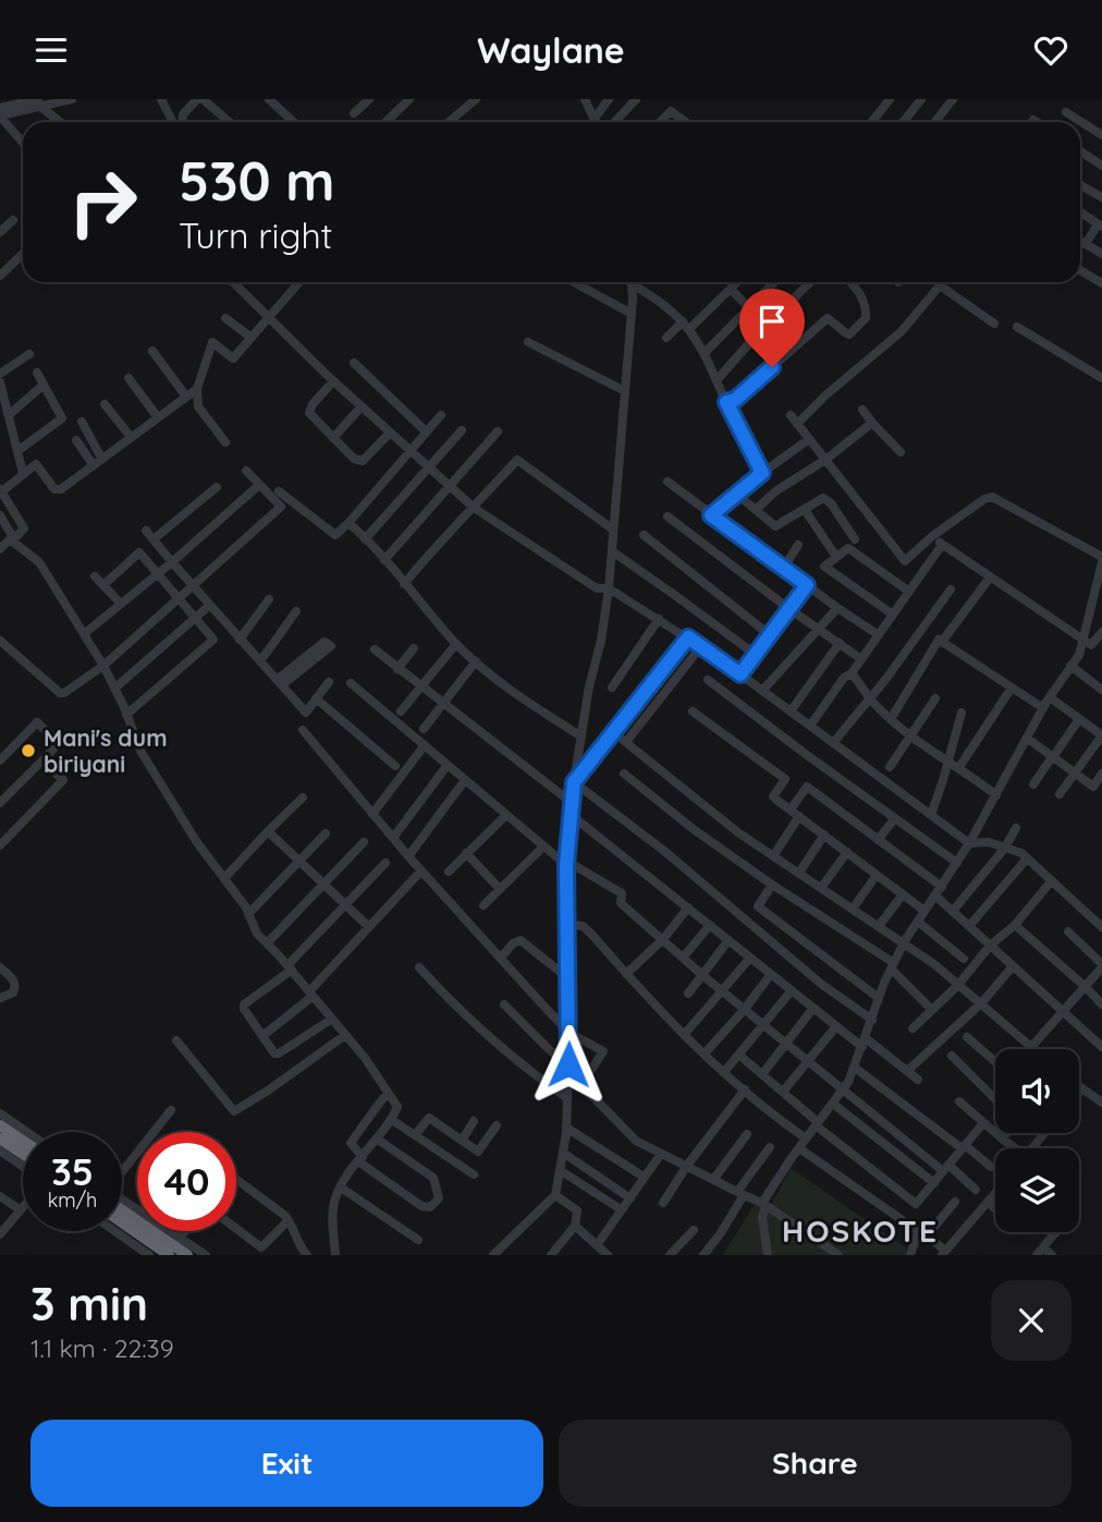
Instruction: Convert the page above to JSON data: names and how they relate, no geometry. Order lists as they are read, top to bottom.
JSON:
{
  "districts": ["HOSKOTE"],
  "places": ["Mani's dum biriyani"],
  "page": {
    "header": "Waylane",
    "turn": ["530 m", "Turn right"],
    "speed": "35 km/h",
    "limit": "40",
    "heading": ["3 min", "1.1 km · 22:39"],
    "buttons": ["Exit", "Share"]
  }
}
